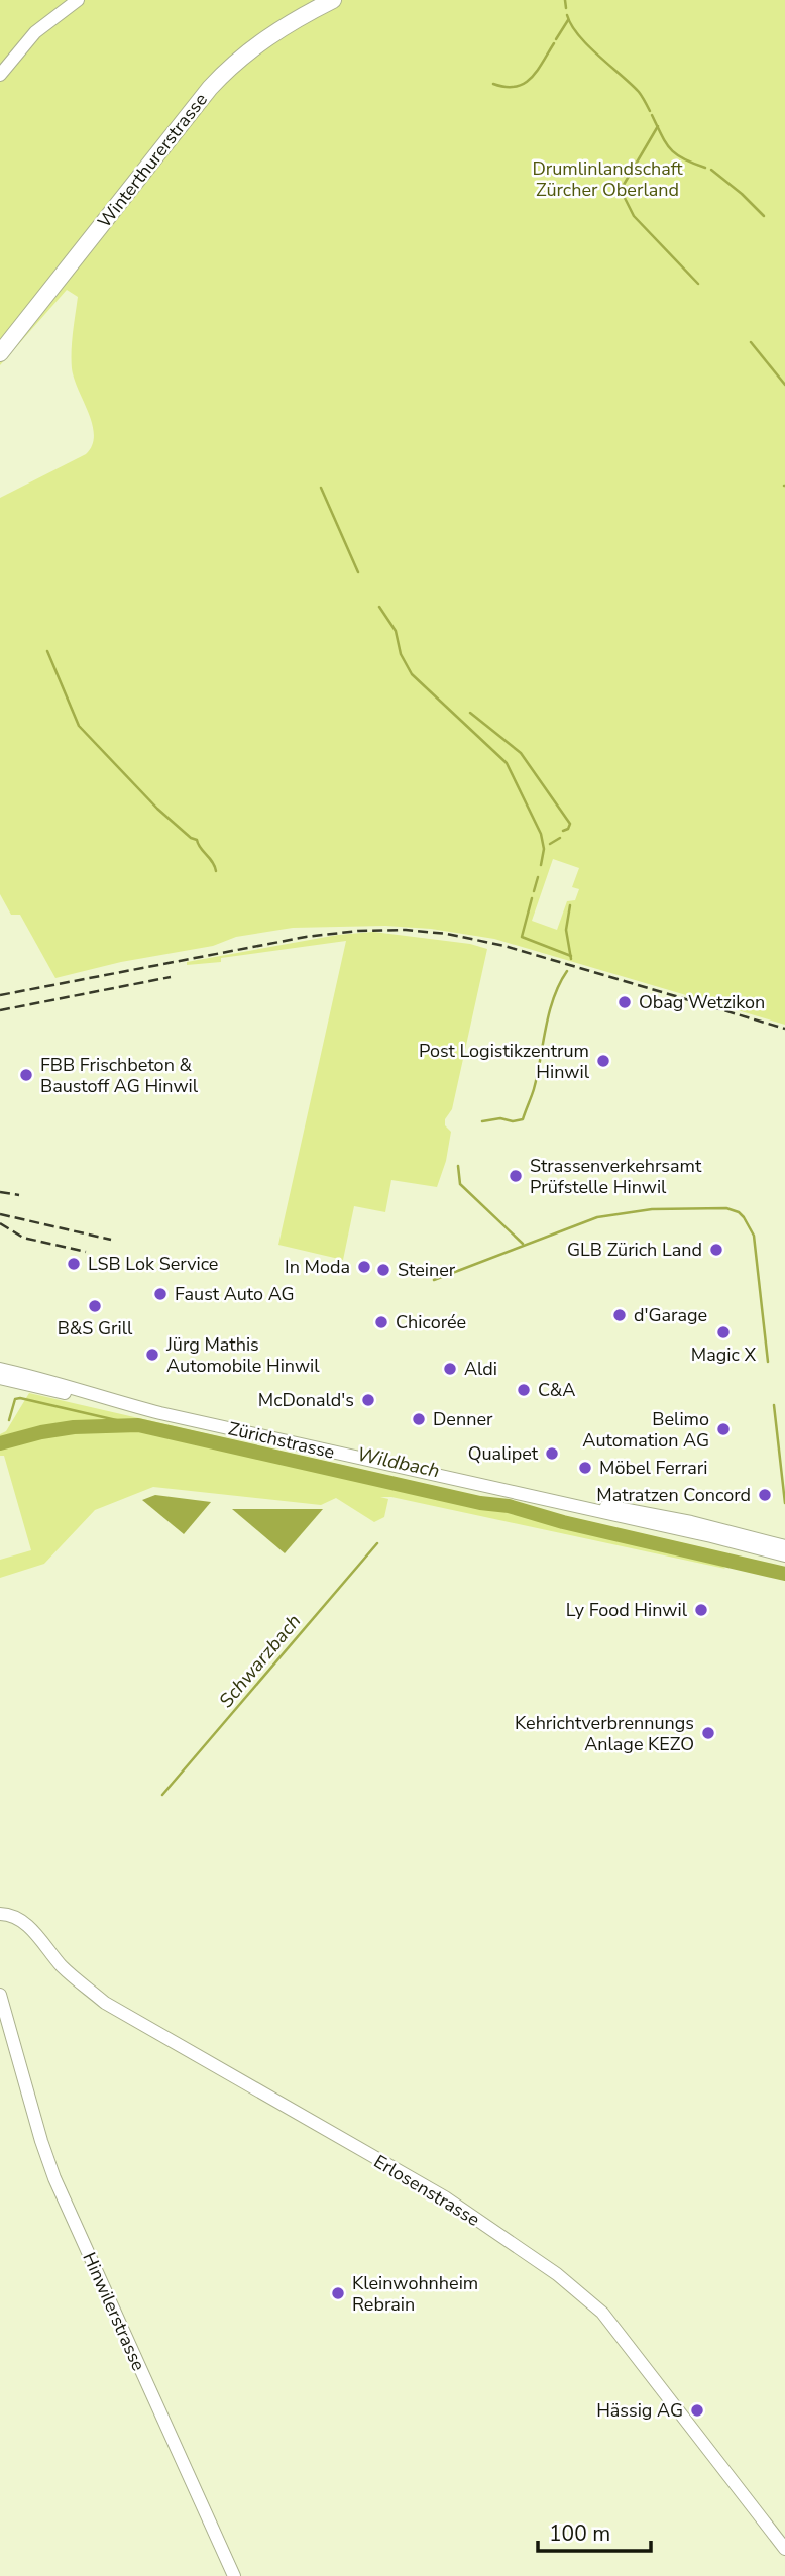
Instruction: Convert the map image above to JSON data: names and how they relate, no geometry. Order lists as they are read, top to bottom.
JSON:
{
  "streets": {
    "highway": ["Winterthurerstrasse"],
    "main road": ["Zürichstrasse", "Erlosenstrasse", "Hinwilerstrasse"]
  },
  "water": ["Wildbach", "Schwarzbach"],
  "parks": ["Drumlinlandschaft Zürcher Oberland"],
  "places": [
    "Obag Wetzikon",
    "Post Logistikzentrum Hinwil",
    "FBB Frischbeton & Baustoff AG Hinwil",
    "Strassenverkehrsamt Prüfstelle Hinwil",
    "GLB Zürich Land",
    "LSB Lok Service",
    "In Moda",
    "Steiner",
    "Faust Auto AG",
    "B&S Grill",
    "d'Garage",
    "Chicorée",
    "Magic X",
    "Jürg Mathis Automobile Hinwil",
    "Aldi",
    "C&A",
    "McDonald's",
    "Denner",
    "Belimo Automation AG",
    "Qualipet",
    "Möbel Ferrari",
    "Matratzen Concord",
    "Ly Food Hinwil",
    "Kehrichtverbrennungs Anlage KEZO",
    "Kleinwohnheim Rebrain",
    "Hässig AG"
  ],
  "scale_bar": "100 m"
}
